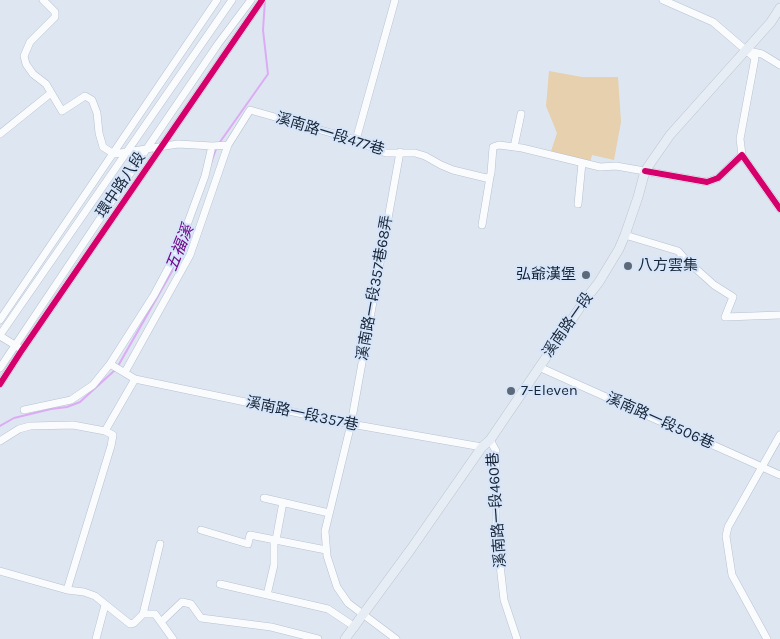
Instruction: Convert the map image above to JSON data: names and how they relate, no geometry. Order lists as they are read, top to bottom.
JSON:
{
  "streets": {
    "main road": ["溪南路一段"],
    "street": [
      "溪南路一段477巷",
      "環中路八段",
      "溪南路一段357巷68弄",
      "溪南路一段357巷",
      "溪南路一段506巷",
      "溪南路一段460巷"
    ]
  },
  "crossings": [
    ["溪南路一段477巷", "溪南路一段357巷68弄"],
    ["溪南路一段357巷68弄", "溪南路一段"],
    ["溪南路一段357巷68弄", "溪南路一段357巷"],
    ["溪南路一段", "溪南路一段357巷"],
    ["溪南路一段", "溪南路一段506巷"],
    ["溪南路一段", "溪南路一段460巷"]
  ],
  "water": ["五福溪"],
  "places": ["八方雲集", "弘爺漢堡", "7-Eleven"]
}
